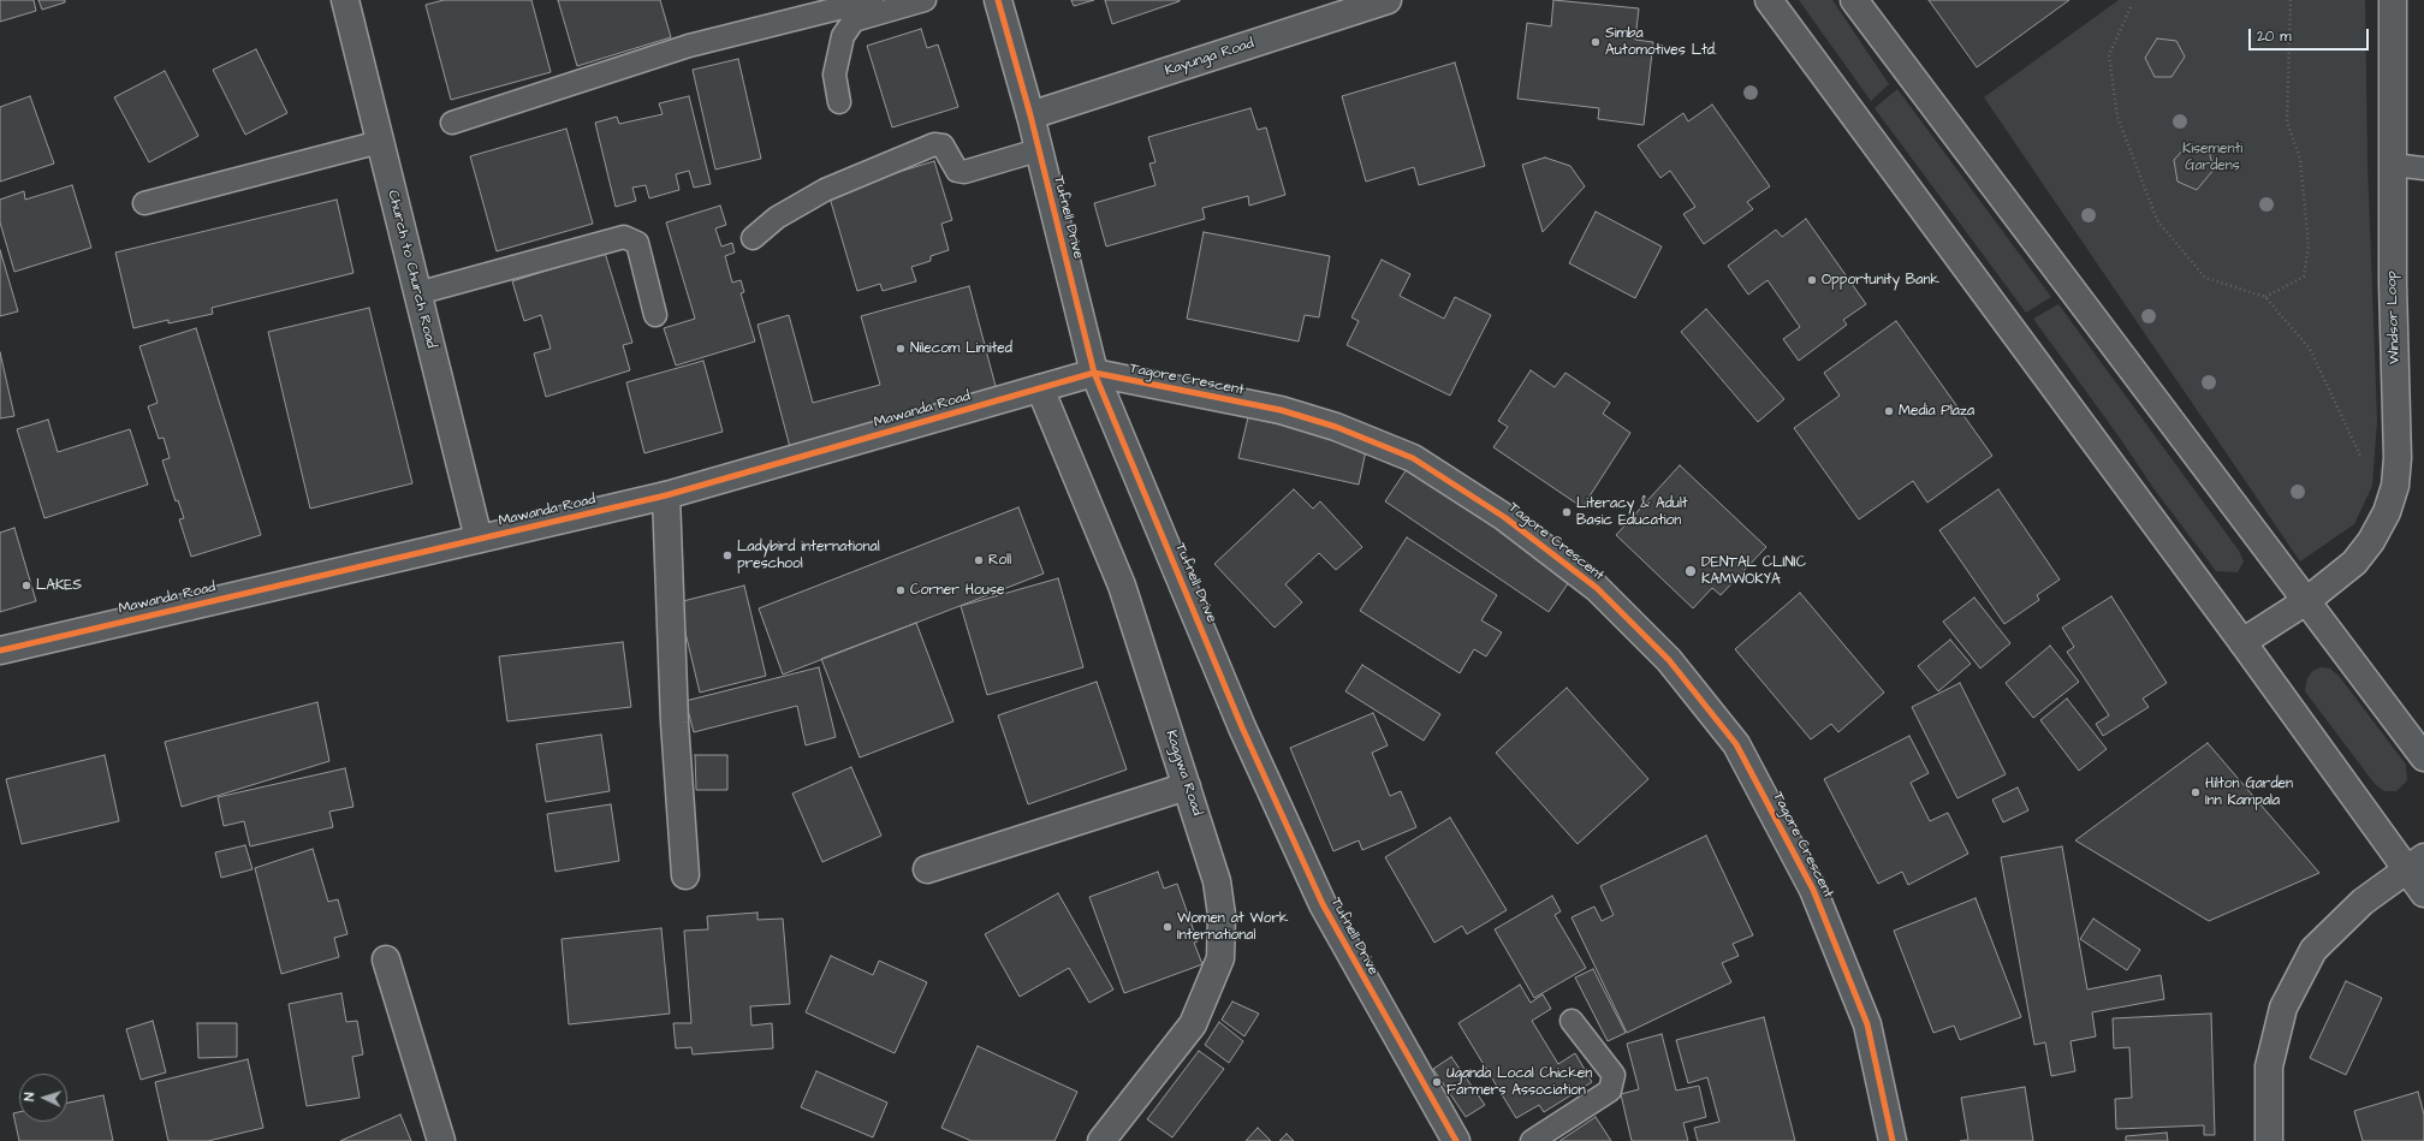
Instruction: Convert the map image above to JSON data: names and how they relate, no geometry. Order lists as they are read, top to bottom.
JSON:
{
  "streets": {
    "street": [
      "Kayunga Road",
      "Tufnell Drive",
      "Church to Church Road",
      "Windsor Loop",
      "Tagore Crescent",
      "Mawanda Road",
      "Kaggwa Road"
    ]
  },
  "crossings": [
    ["Kayunga Road", "Tufnell Drive"],
    ["Tufnell Drive", "Tagore Crescent"],
    ["Tufnell Drive", "Mawanda Road"],
    ["Church to Church Road", "Mawanda Road"],
    ["Tagore Crescent", "Mawanda Road"],
    ["Mawanda Road", "Kaggwa Road"]
  ],
  "parks": ["Kisementi Gardens"],
  "places": [
    "Simba Automotives Ltd.",
    "Opportunity Bank",
    "Nilecom Limited",
    "Media Plaza",
    "Literacy & Adult Basic Education",
    "Ladybird international preschool",
    "Roll",
    "DENTAL CLINIC KAMWOKYA",
    "LAKES",
    "Corner House",
    "Hilton Garden Inn Kampala",
    "Women at Work International",
    "Uganda Local Chicken Farmers Association"
  ],
  "scale_bar": "20 m",
  "north": "left"
}
